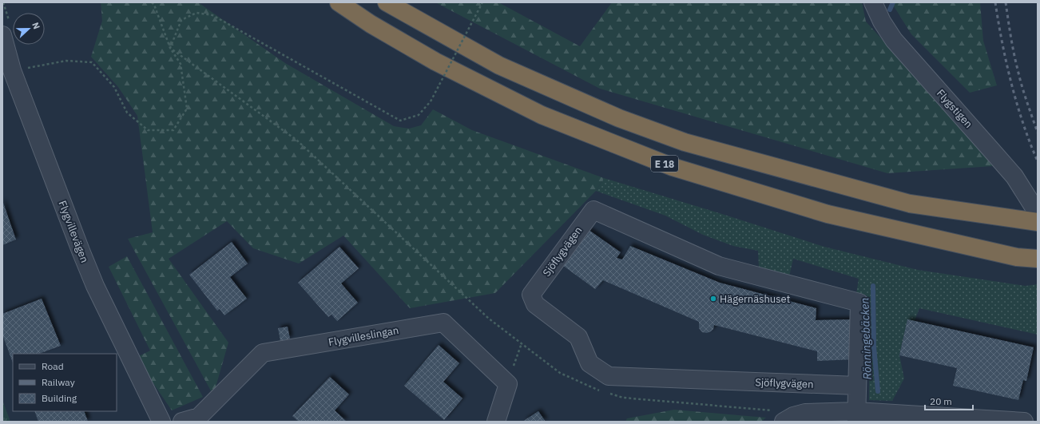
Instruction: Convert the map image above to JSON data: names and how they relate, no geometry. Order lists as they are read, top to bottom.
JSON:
{
  "streets": {
    "highway": ["E 18"],
    "street": [
      "Flygstigen",
      "Flygvillevägen",
      "Sjöflygvägen",
      "Flygvilleslingan"
    ]
  },
  "water": ["Rönningebäcken"],
  "places": ["Hägernäshuset"],
  "legend": ["Road", "Railway", "Building"],
  "scale_bar": "20 m",
  "north": "right"
}
